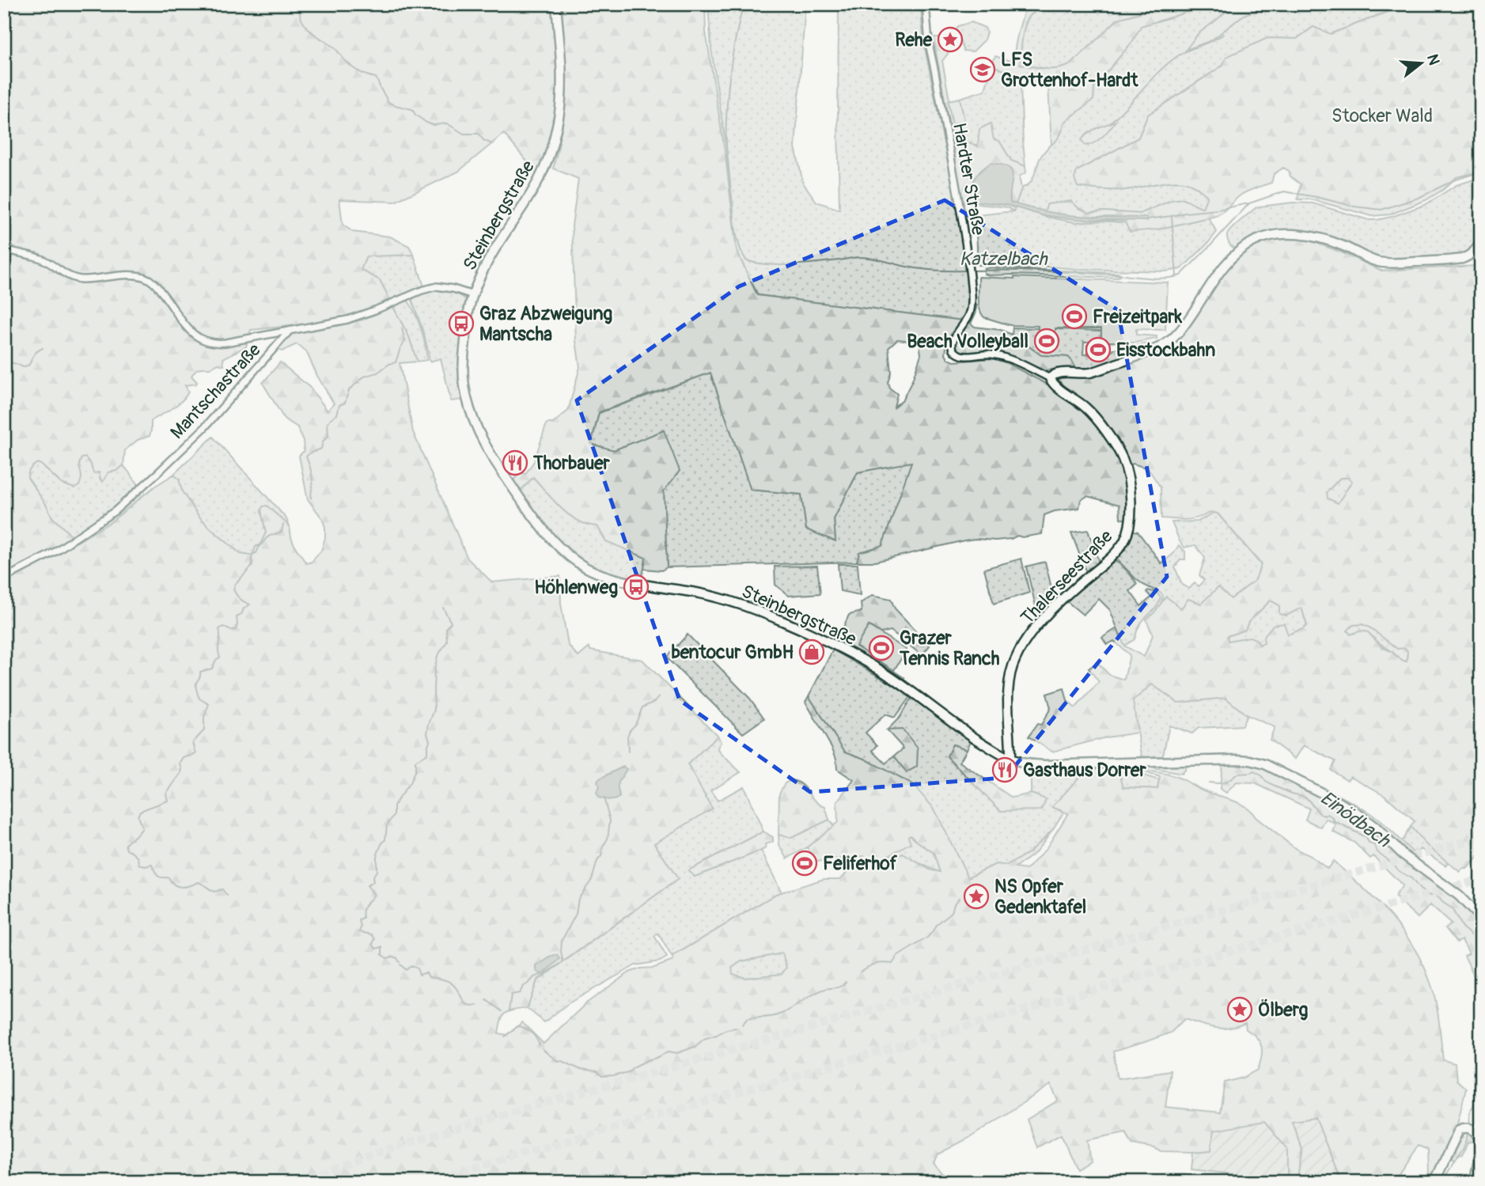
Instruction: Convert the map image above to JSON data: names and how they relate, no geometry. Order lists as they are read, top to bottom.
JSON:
{
  "streets": {
    "main road": ["Steinbergstraße", "Thalerseestraße"],
    "street": ["Hardter Straße", "Mantschastraße"]
  },
  "crossings": [
    ["Hardter Straße", "Thalerseestraße"],
    ["Steinbergstraße", "Thalerseestraße"]
  ],
  "water": ["Katzelbach", "Einödbach"],
  "parks": ["Stocker Wald"],
  "places": {
    "place": ["Rehe", "NS Opfer Gedenktafel", "Ölberg"],
    "school or university": ["LFS Grottenhof-Hardt"],
    "sports": [
      "Freizeitpark",
      "Beach Volleyball",
      "Eisstockbahn",
      "Grazer Tennis Ranch",
      "Feliferhof"
    ],
    "bus stop": ["Graz Abzweigung Mantscha", "Höhlenweg"],
    "restaurant": ["Thorbauer", "Gasthaus Dorrer"],
    "shop": ["bentocur GmbH"]
  },
  "north": "right"
}
